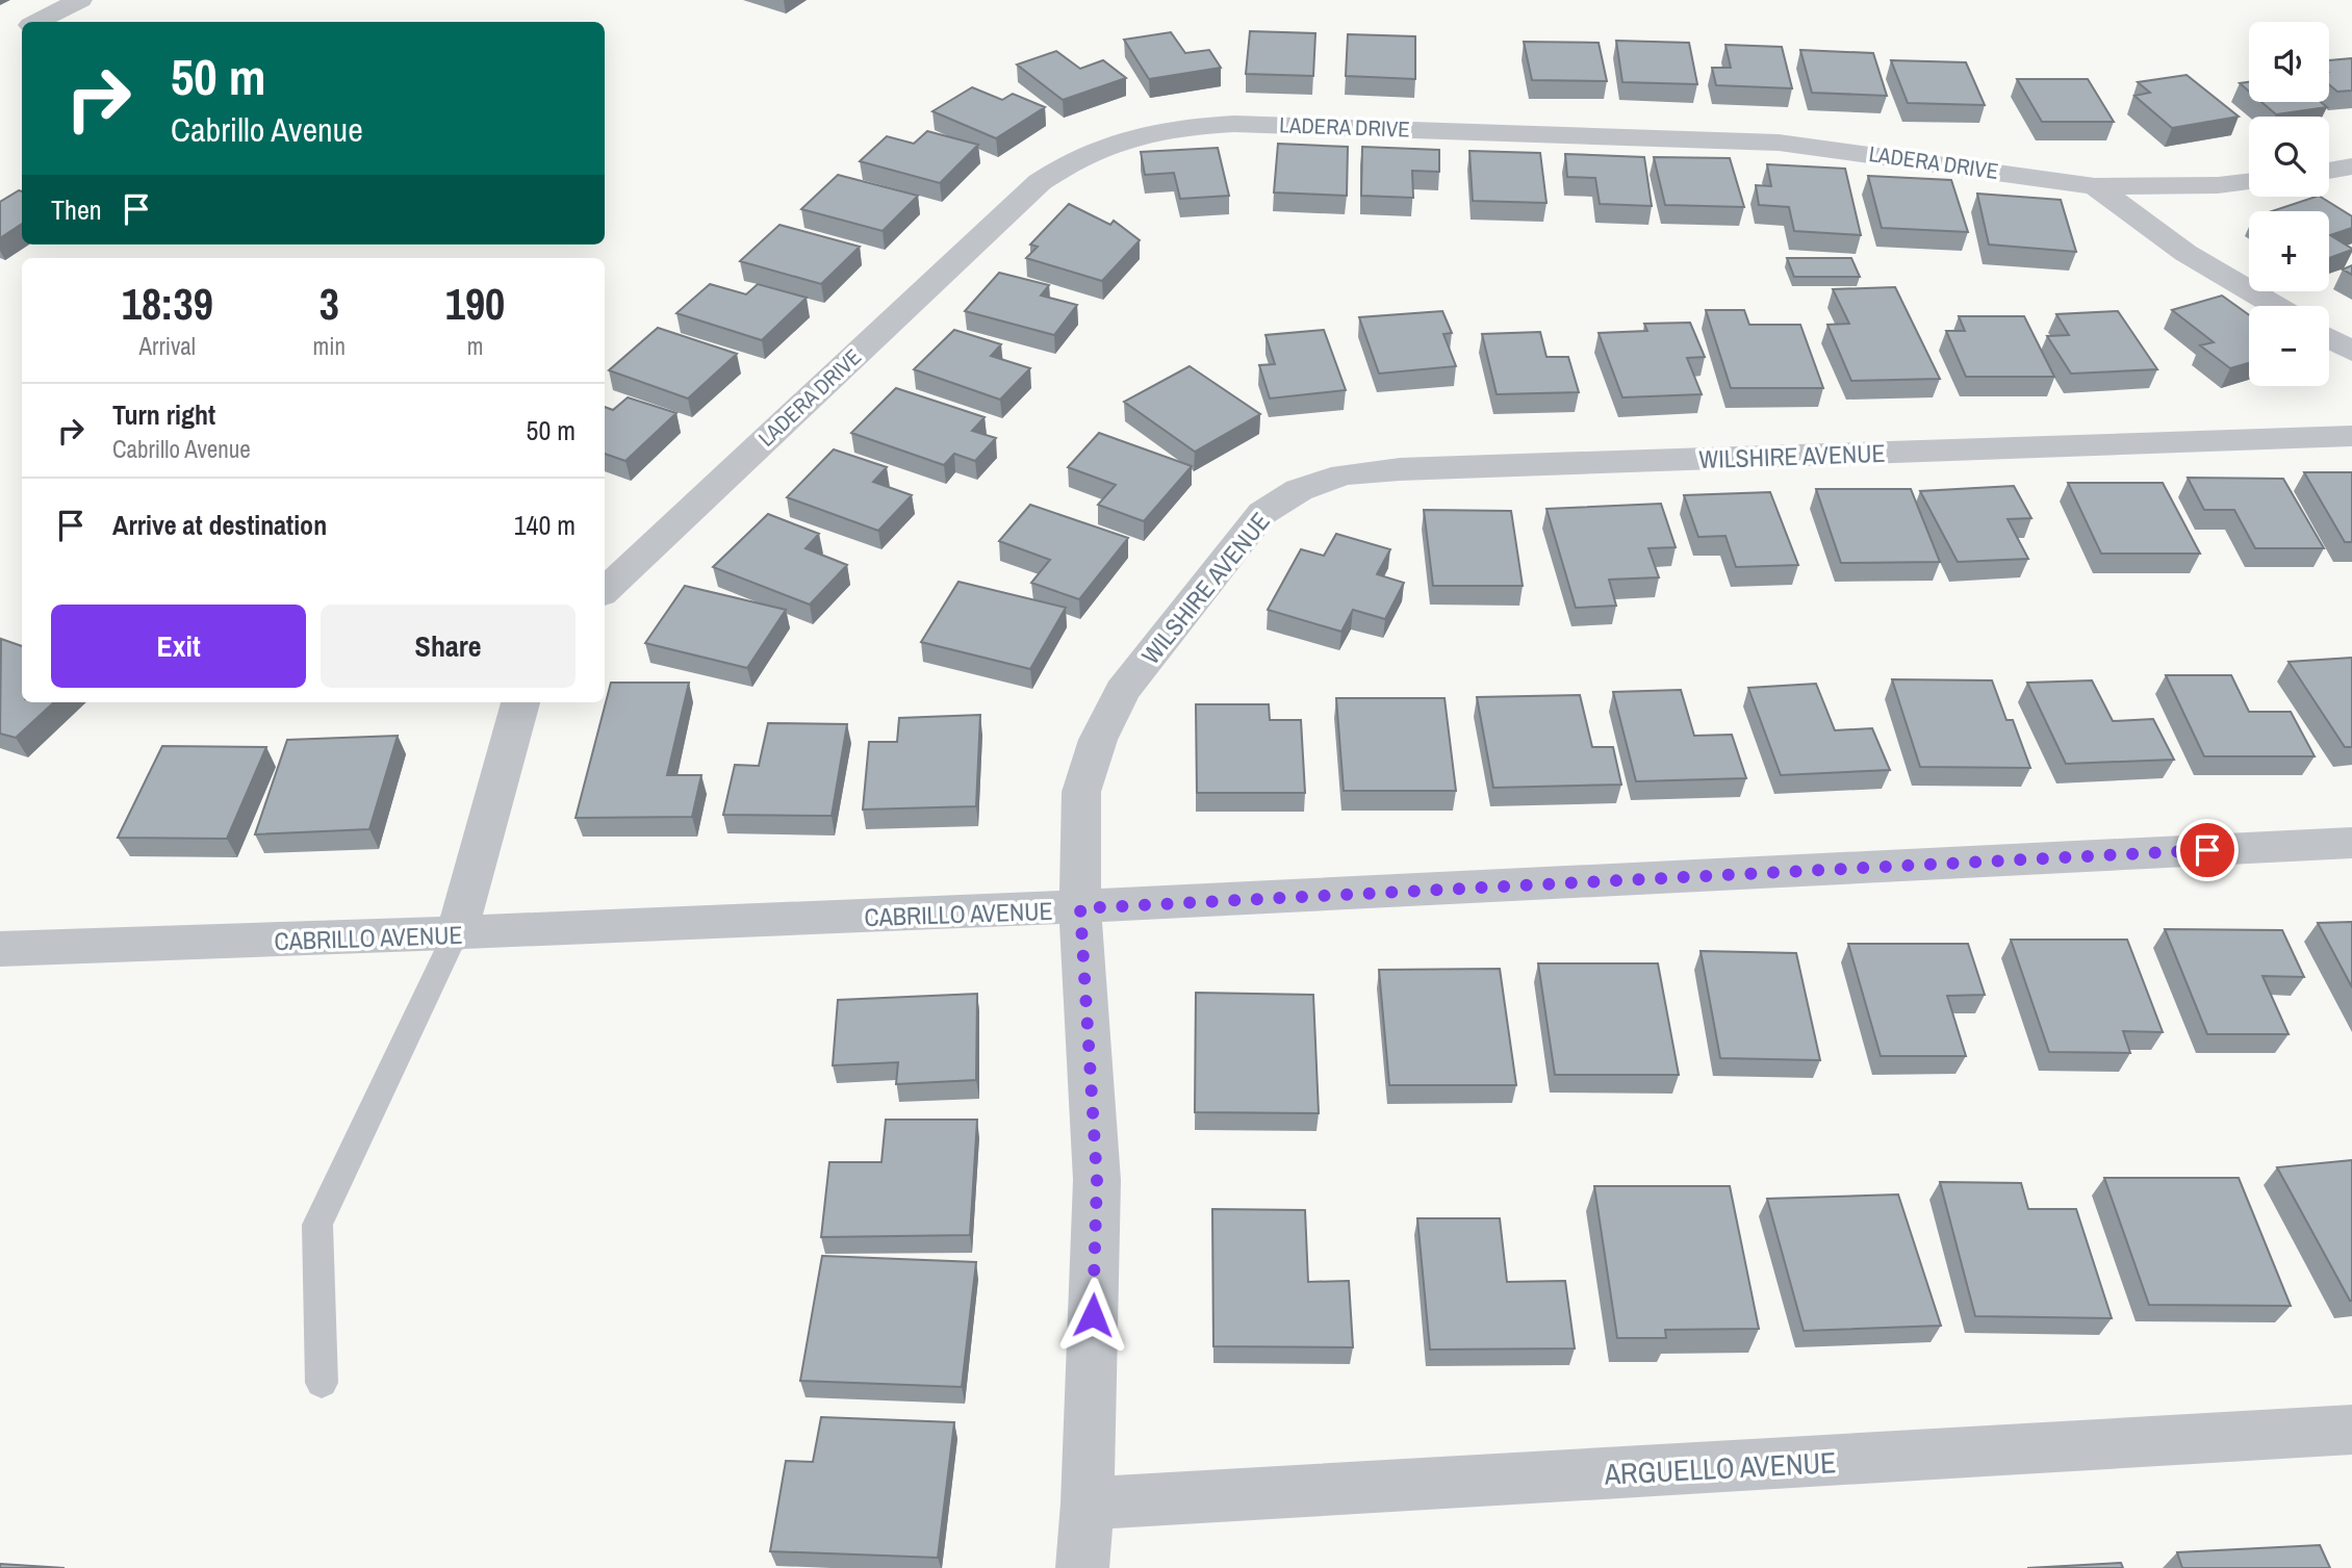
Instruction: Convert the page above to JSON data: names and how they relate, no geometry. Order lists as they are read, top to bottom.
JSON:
{
  "streets": {
    "street": [
      "LADERA DRIVE",
      "WILSHIRE AVENUE",
      "CABRILLO AVENUE",
      "ARGUELLO AVENUE"
    ]
  },
  "crossings": [
    ["WILSHIRE AVENUE", "CABRILLO AVENUE"],
    ["WILSHIRE AVENUE", "ARGUELLO AVENUE"]
  ],
  "page": {
    "map_buttons": ["+", "−"],
    "turn": ["50 m", "Cabrillo Avenue"],
    "then": "Then",
    "eta": [
      "18:39",
      "Arrival",
      "3",
      "min",
      "190",
      "m"
    ],
    "list": [
      {
        "name": "Turn right",
        "note": "Cabrillo Avenue",
        "value": "50 m"
      },
      {
        "name": "Arrive at destination",
        "value": "140 m"
      }
    ],
    "buttons": ["Exit", "Share"]
  }
}
